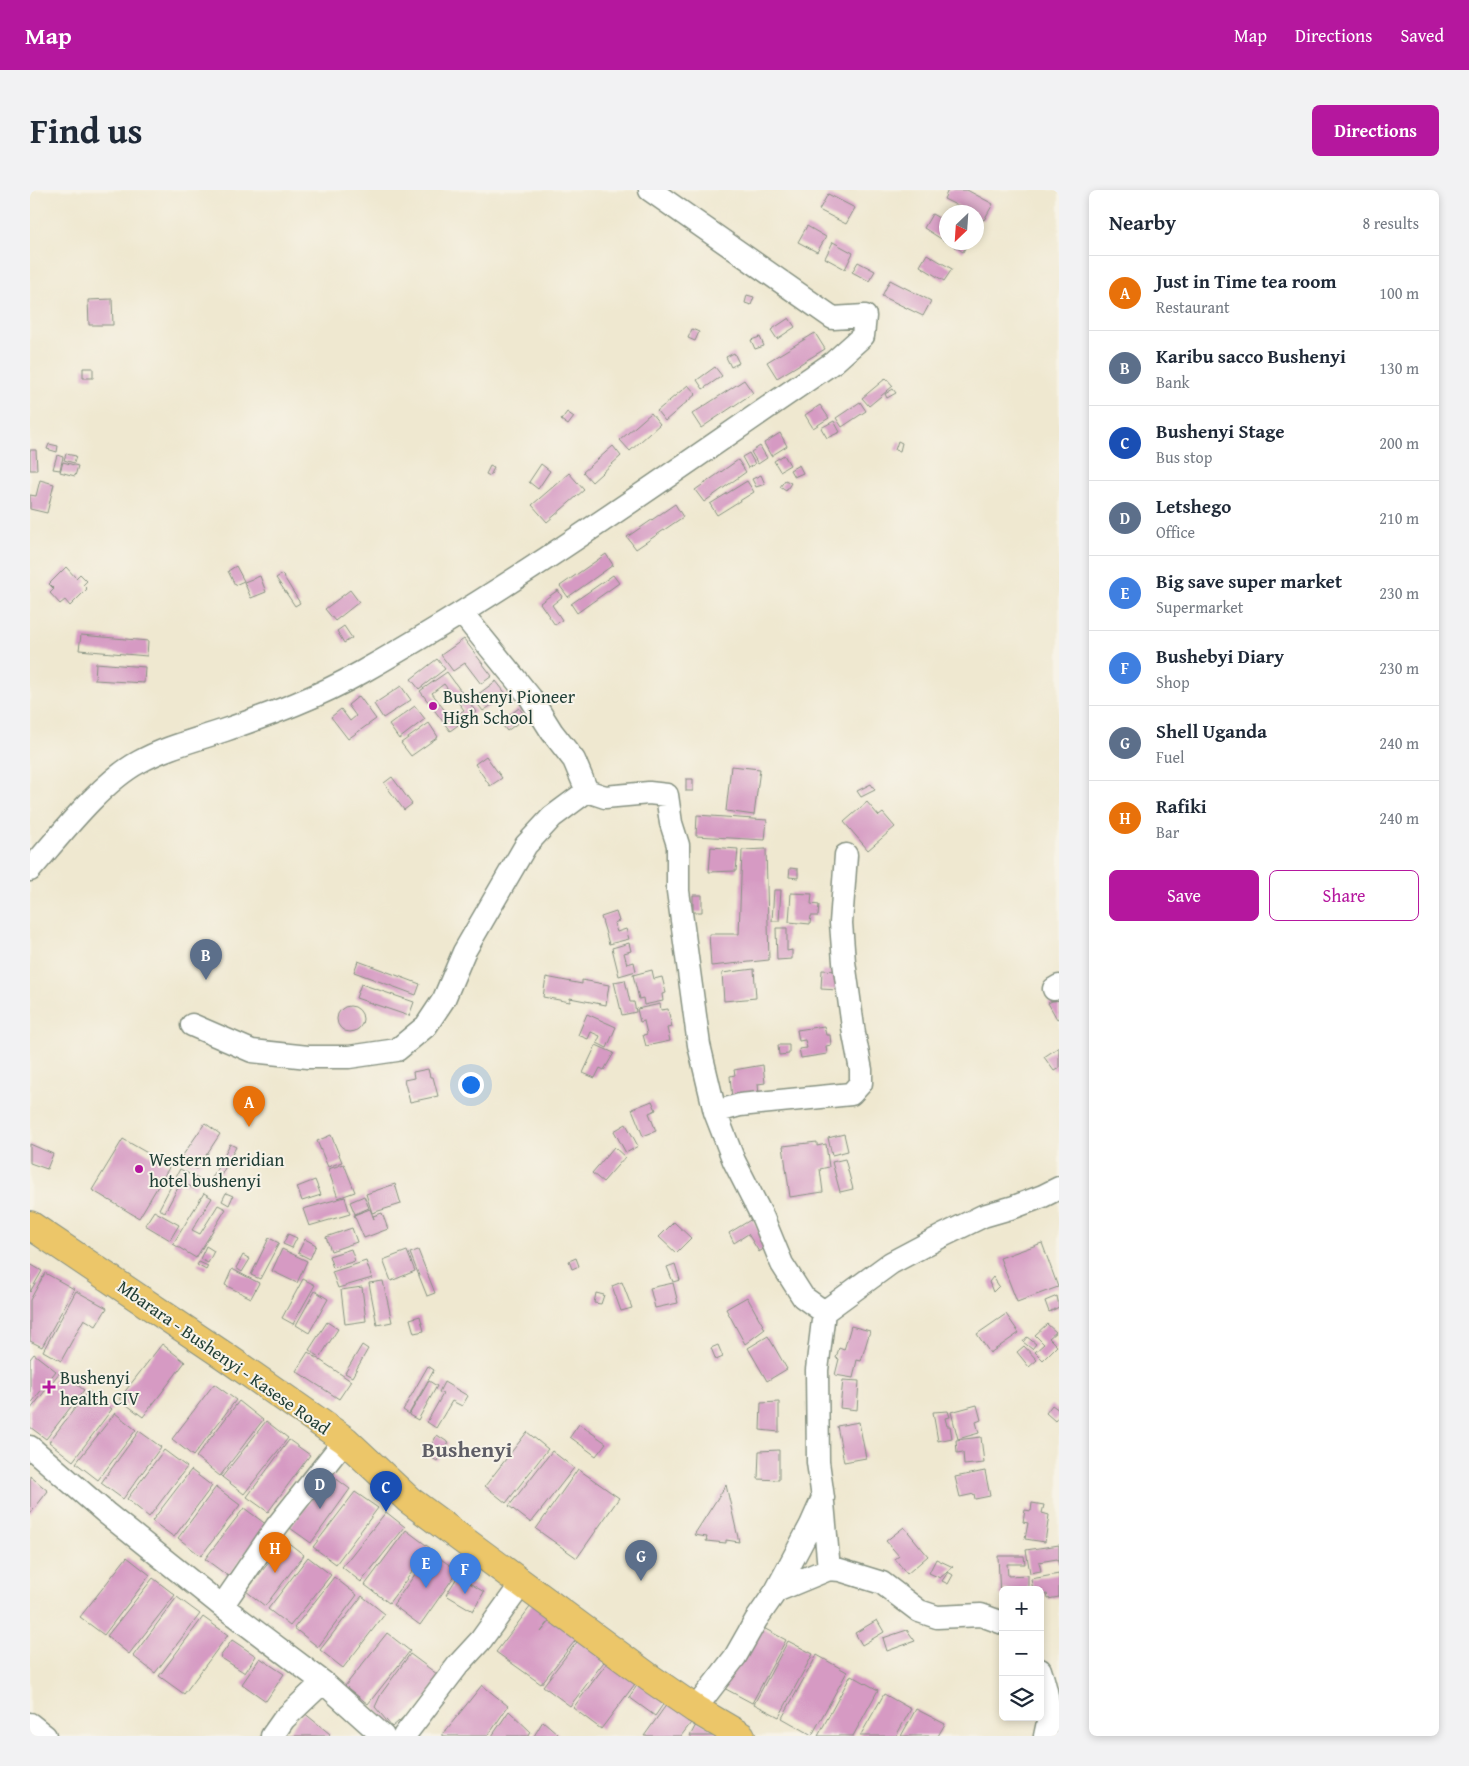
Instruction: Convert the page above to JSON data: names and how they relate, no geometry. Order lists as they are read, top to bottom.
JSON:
{
  "streets": {
    "main road": ["Mbarara - Bushenyi - Kasese Road"]
  },
  "districts": ["Bushenyi"],
  "places": {
    "other": ["Bushenyi Pioneer High School", "Western meridian hotel bushenyi"],
    "health": ["Bushenyi health CIV"]
  },
  "north": "bottom left",
  "page": {
    "header": "Map",
    "nav": ["Map", "Directions", "Saved"],
    "title": "Find us",
    "buttons": [
      "Directions",
      ["Save", "Share"]
    ],
    "heading": ["Nearby", "8 results"],
    "list": [
      {
        "mark": "A",
        "name": "Just in Time tea room",
        "note": "Restaurant",
        "value": "100 m"
      },
      {
        "mark": "B",
        "name": "Karibu sacco Bushenyi",
        "note": "Bank",
        "value": "130 m"
      },
      {
        "mark": "C",
        "name": "Bushenyi Stage",
        "note": "Bus stop",
        "value": "200 m"
      },
      {
        "mark": "D",
        "name": "Letshego",
        "note": "Office",
        "value": "210 m"
      },
      {
        "mark": "E",
        "name": "Big save super market",
        "note": "Supermarket",
        "value": "230 m"
      },
      {
        "mark": "F",
        "name": "Bushebyi Diary",
        "note": "Shop",
        "value": "230 m"
      },
      {
        "mark": "G",
        "name": "Shell Uganda",
        "note": "Fuel",
        "value": "240 m"
      },
      {
        "mark": "H",
        "name": "Rafiki",
        "note": "Bar",
        "value": "240 m"
      }
    ],
    "pins": [
      "B",
      "A",
      "D",
      "C",
      "H",
      "G",
      "E",
      "F"
    ],
    "map_buttons": ["+", "−"]
  }
}
